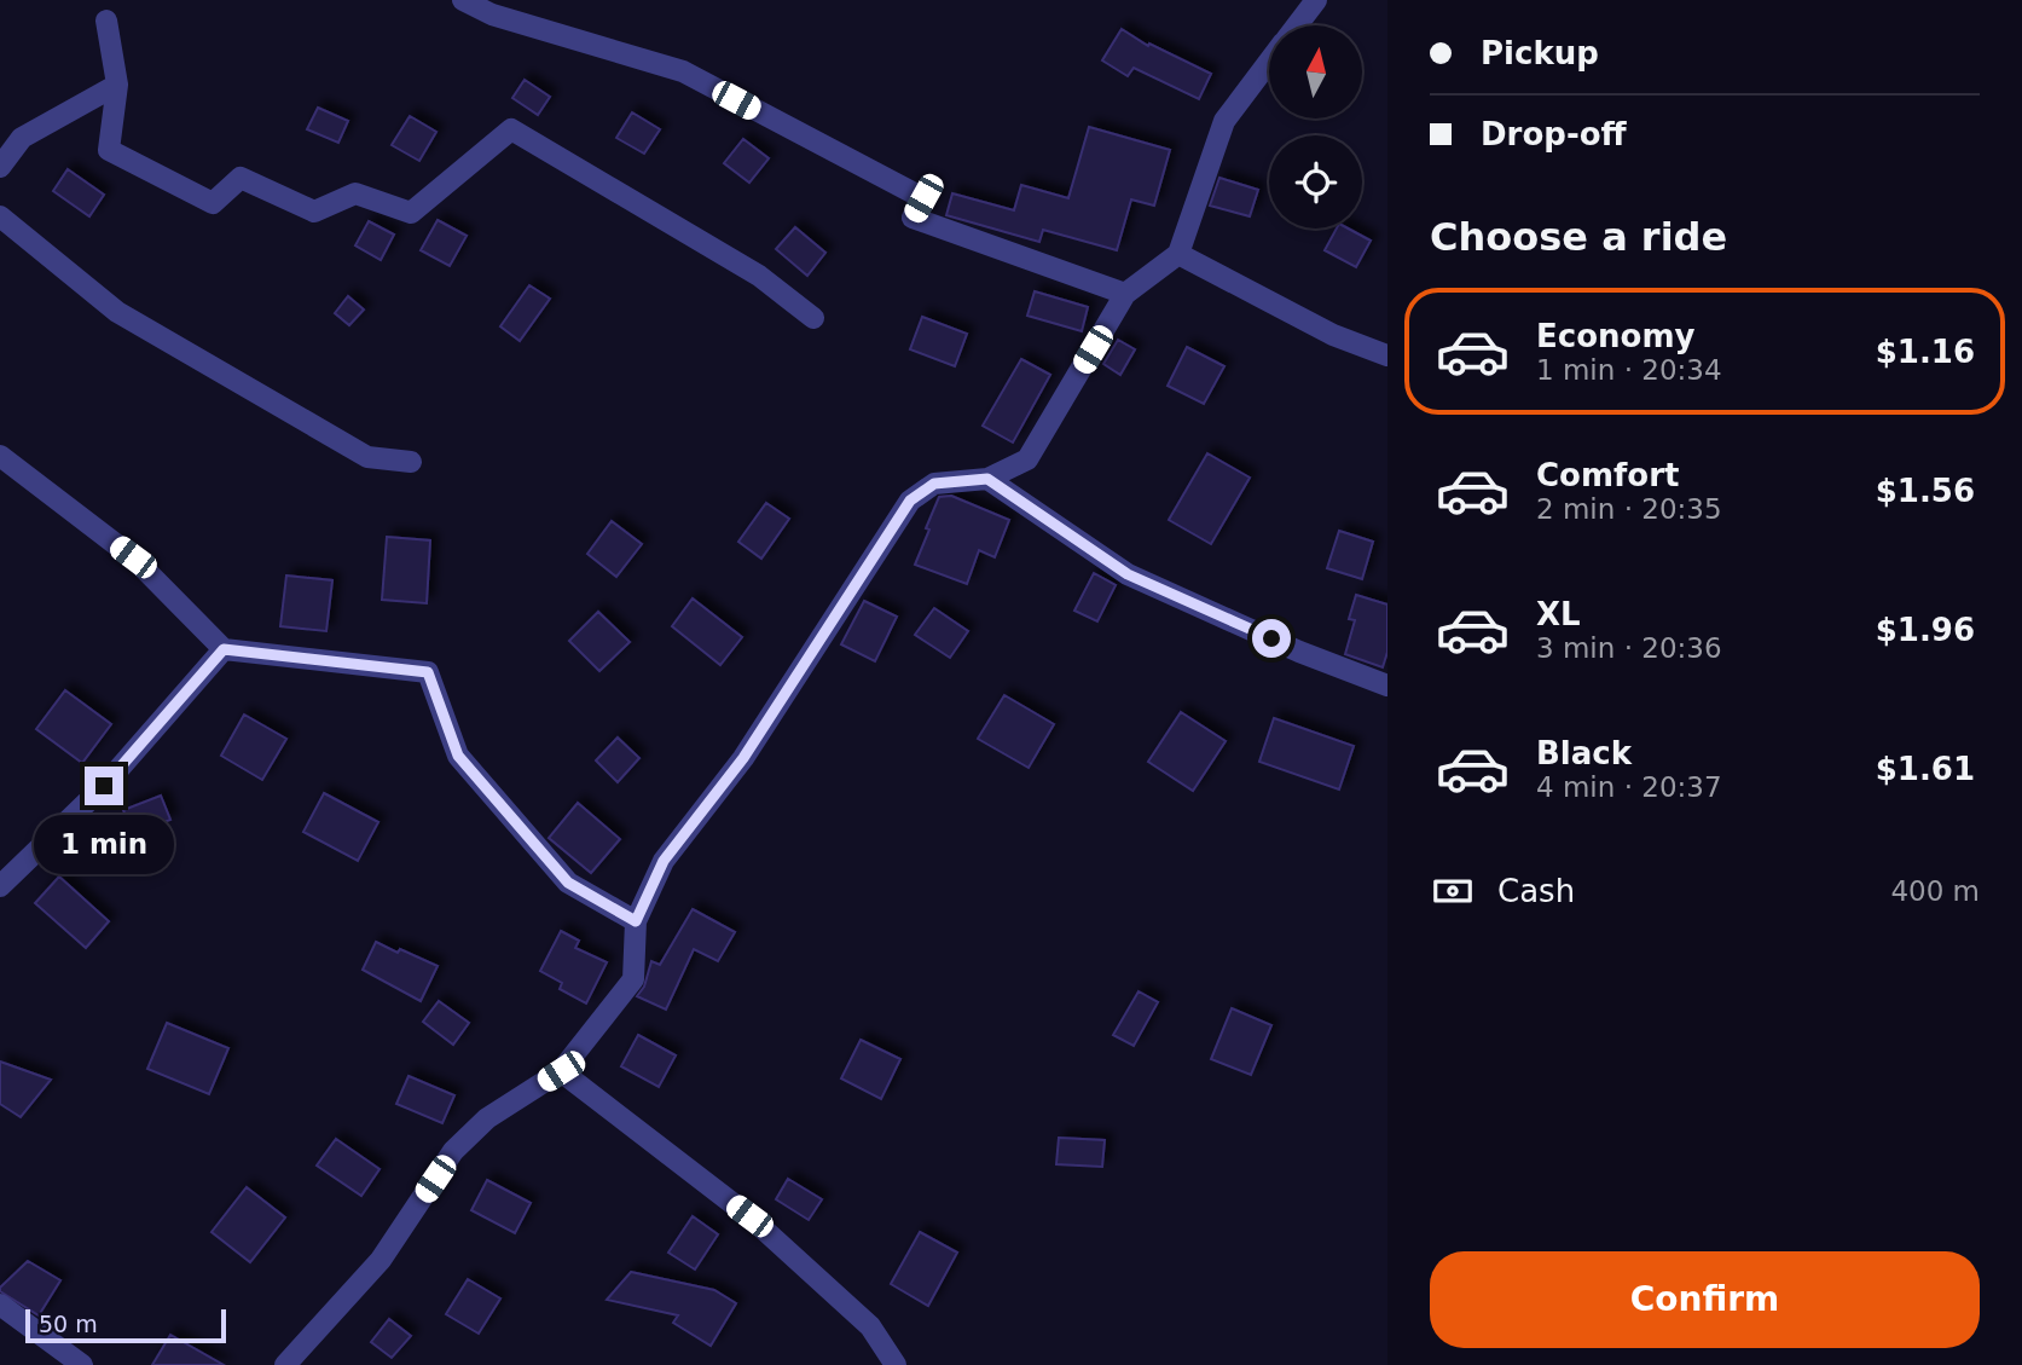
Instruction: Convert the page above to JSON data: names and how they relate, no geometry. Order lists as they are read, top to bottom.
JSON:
{
  "scale_bar": "50 m",
  "north": "top",
  "page": {
    "banner": ["Pickup", "Drop-off"],
    "heading": "Choose a ride",
    "list": [
      {
        "name": "Economy",
        "note": "1 min · 20:34",
        "value": "$1.16"
      },
      {
        "name": "Comfort",
        "note": "2 min · 20:35",
        "value": "$1.56"
      },
      {
        "name": "XL",
        "note": "3 min · 20:36",
        "value": "$1.96"
      },
      {
        "name": "Black",
        "note": "4 min · 20:37",
        "value": "$1.61"
      }
    ],
    "bubble": "1 min",
    "pay": ["Cash", "400 m"],
    "buttons": "Confirm",
    "scale": "50 m"
  }
}
